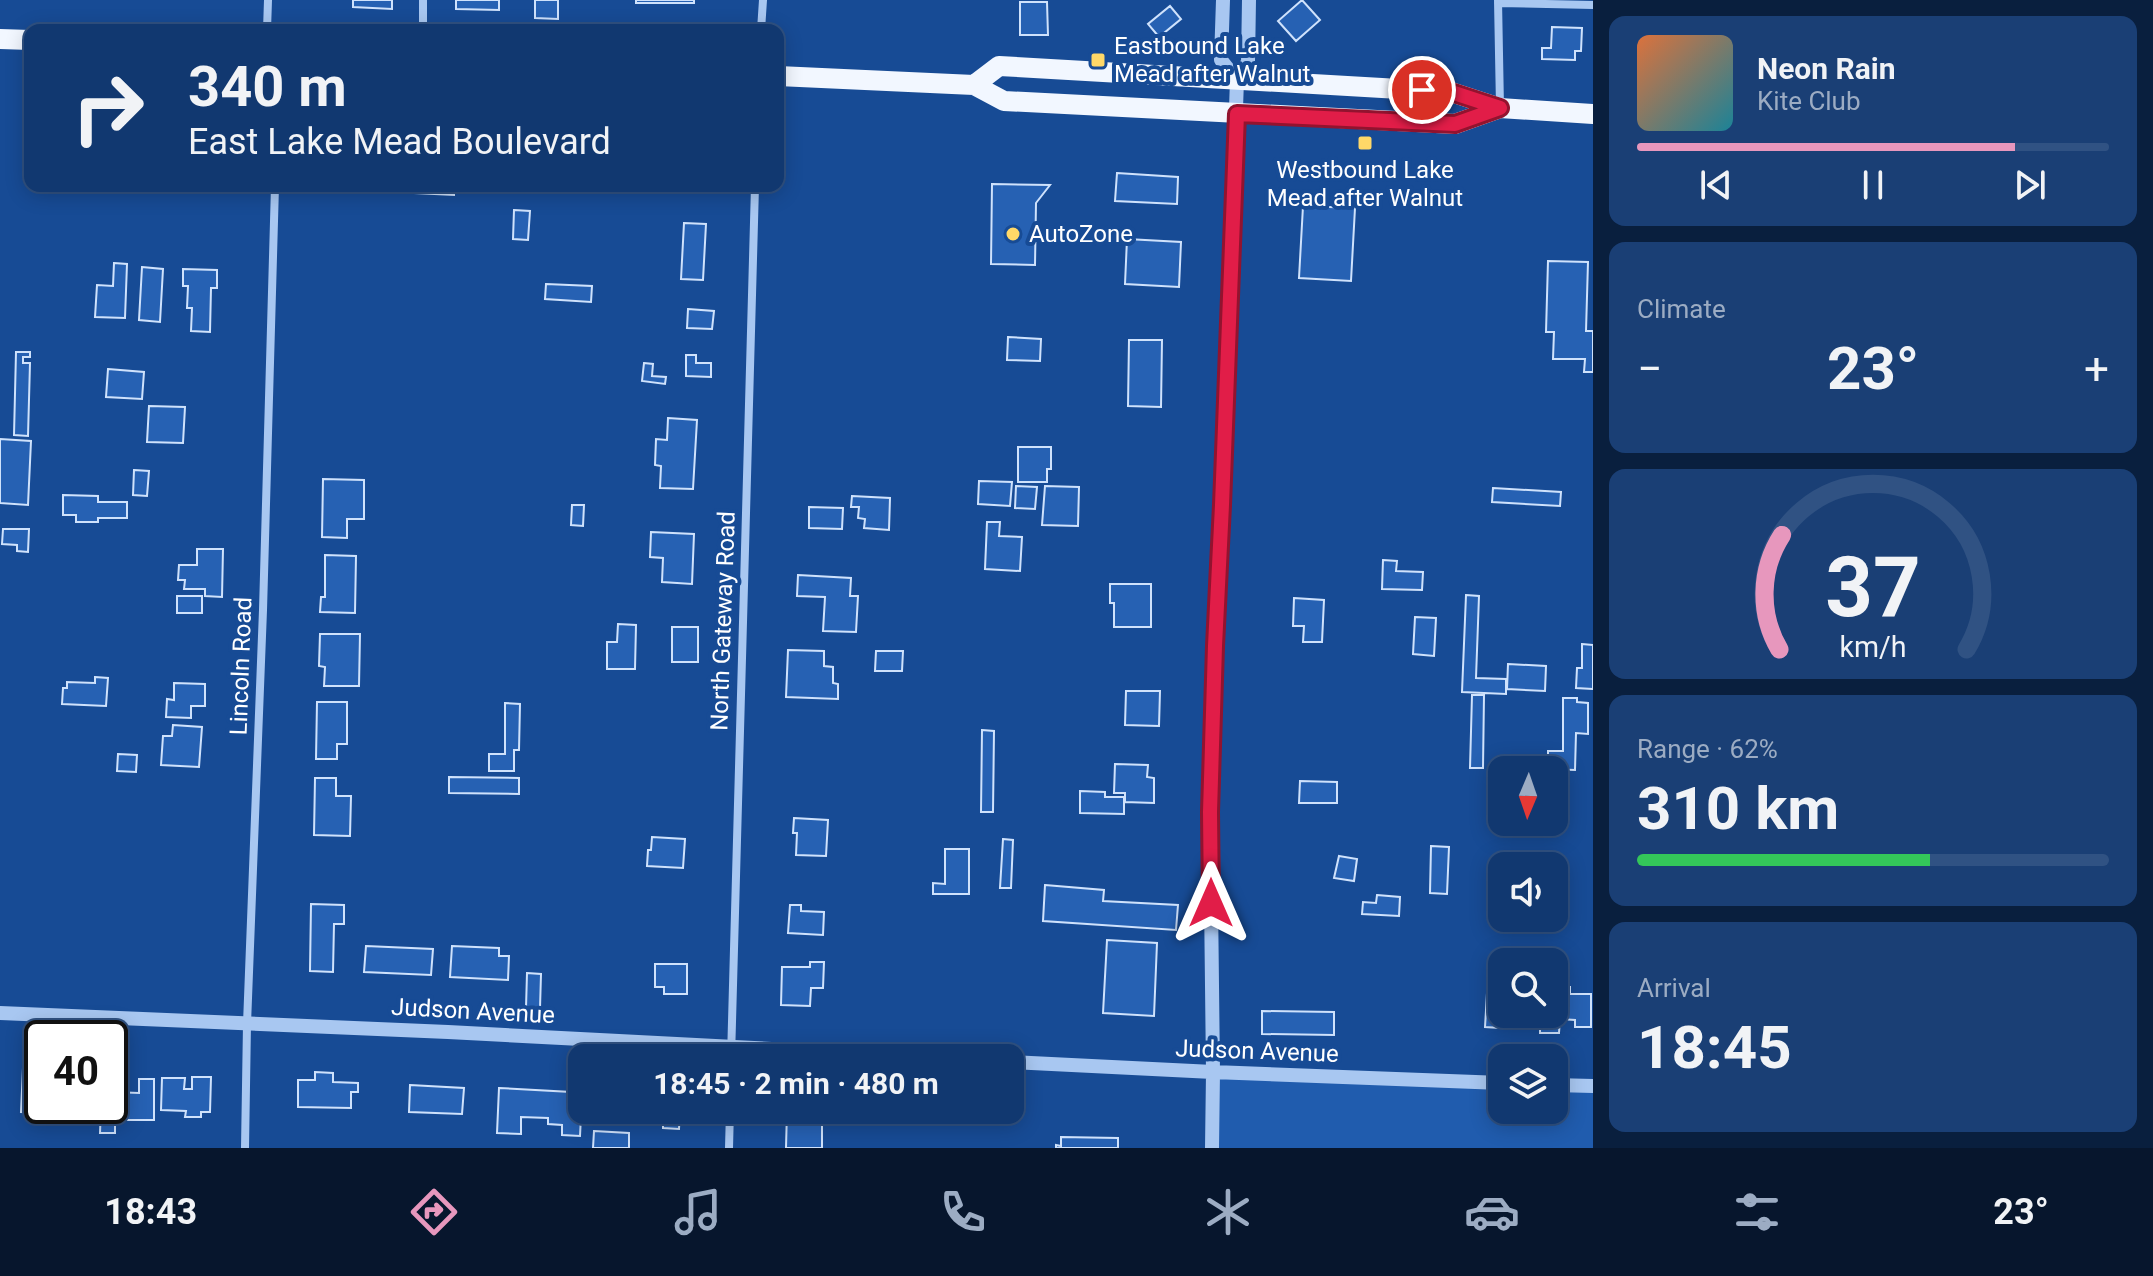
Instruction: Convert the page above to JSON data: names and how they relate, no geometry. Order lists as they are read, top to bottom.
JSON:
{
  "streets": {
    "street": ["North Gateway Road", "Lincoln Road", "Judson Avenue"]
  },
  "crossings": [
    ["Lincoln Road", "Judson Avenue"]
  ],
  "places": {
    "transit": ["Eastbound Lake Mead after Walnut", "Westbound Lake Mead after Walnut"],
    "other": ["AutoZone"]
  },
  "north": "bottom",
  "page": {
    "turn": ["340 m", "East Lake Mead Boulevard"],
    "song": ["Neon Rain", "Kite Club"],
    "tile": [
      "Climate",
      ["Range · 62%", "310 km"],
      ["Arrival", "18:45"]
    ],
    "heat": ["−", "23°", "+"],
    "limit": "40",
    "trip": "18:45 · 2 min · 480 m",
    "tabs": ["18:43", "23°"],
    "gauge": ["37", "km/h"]
  }
}
